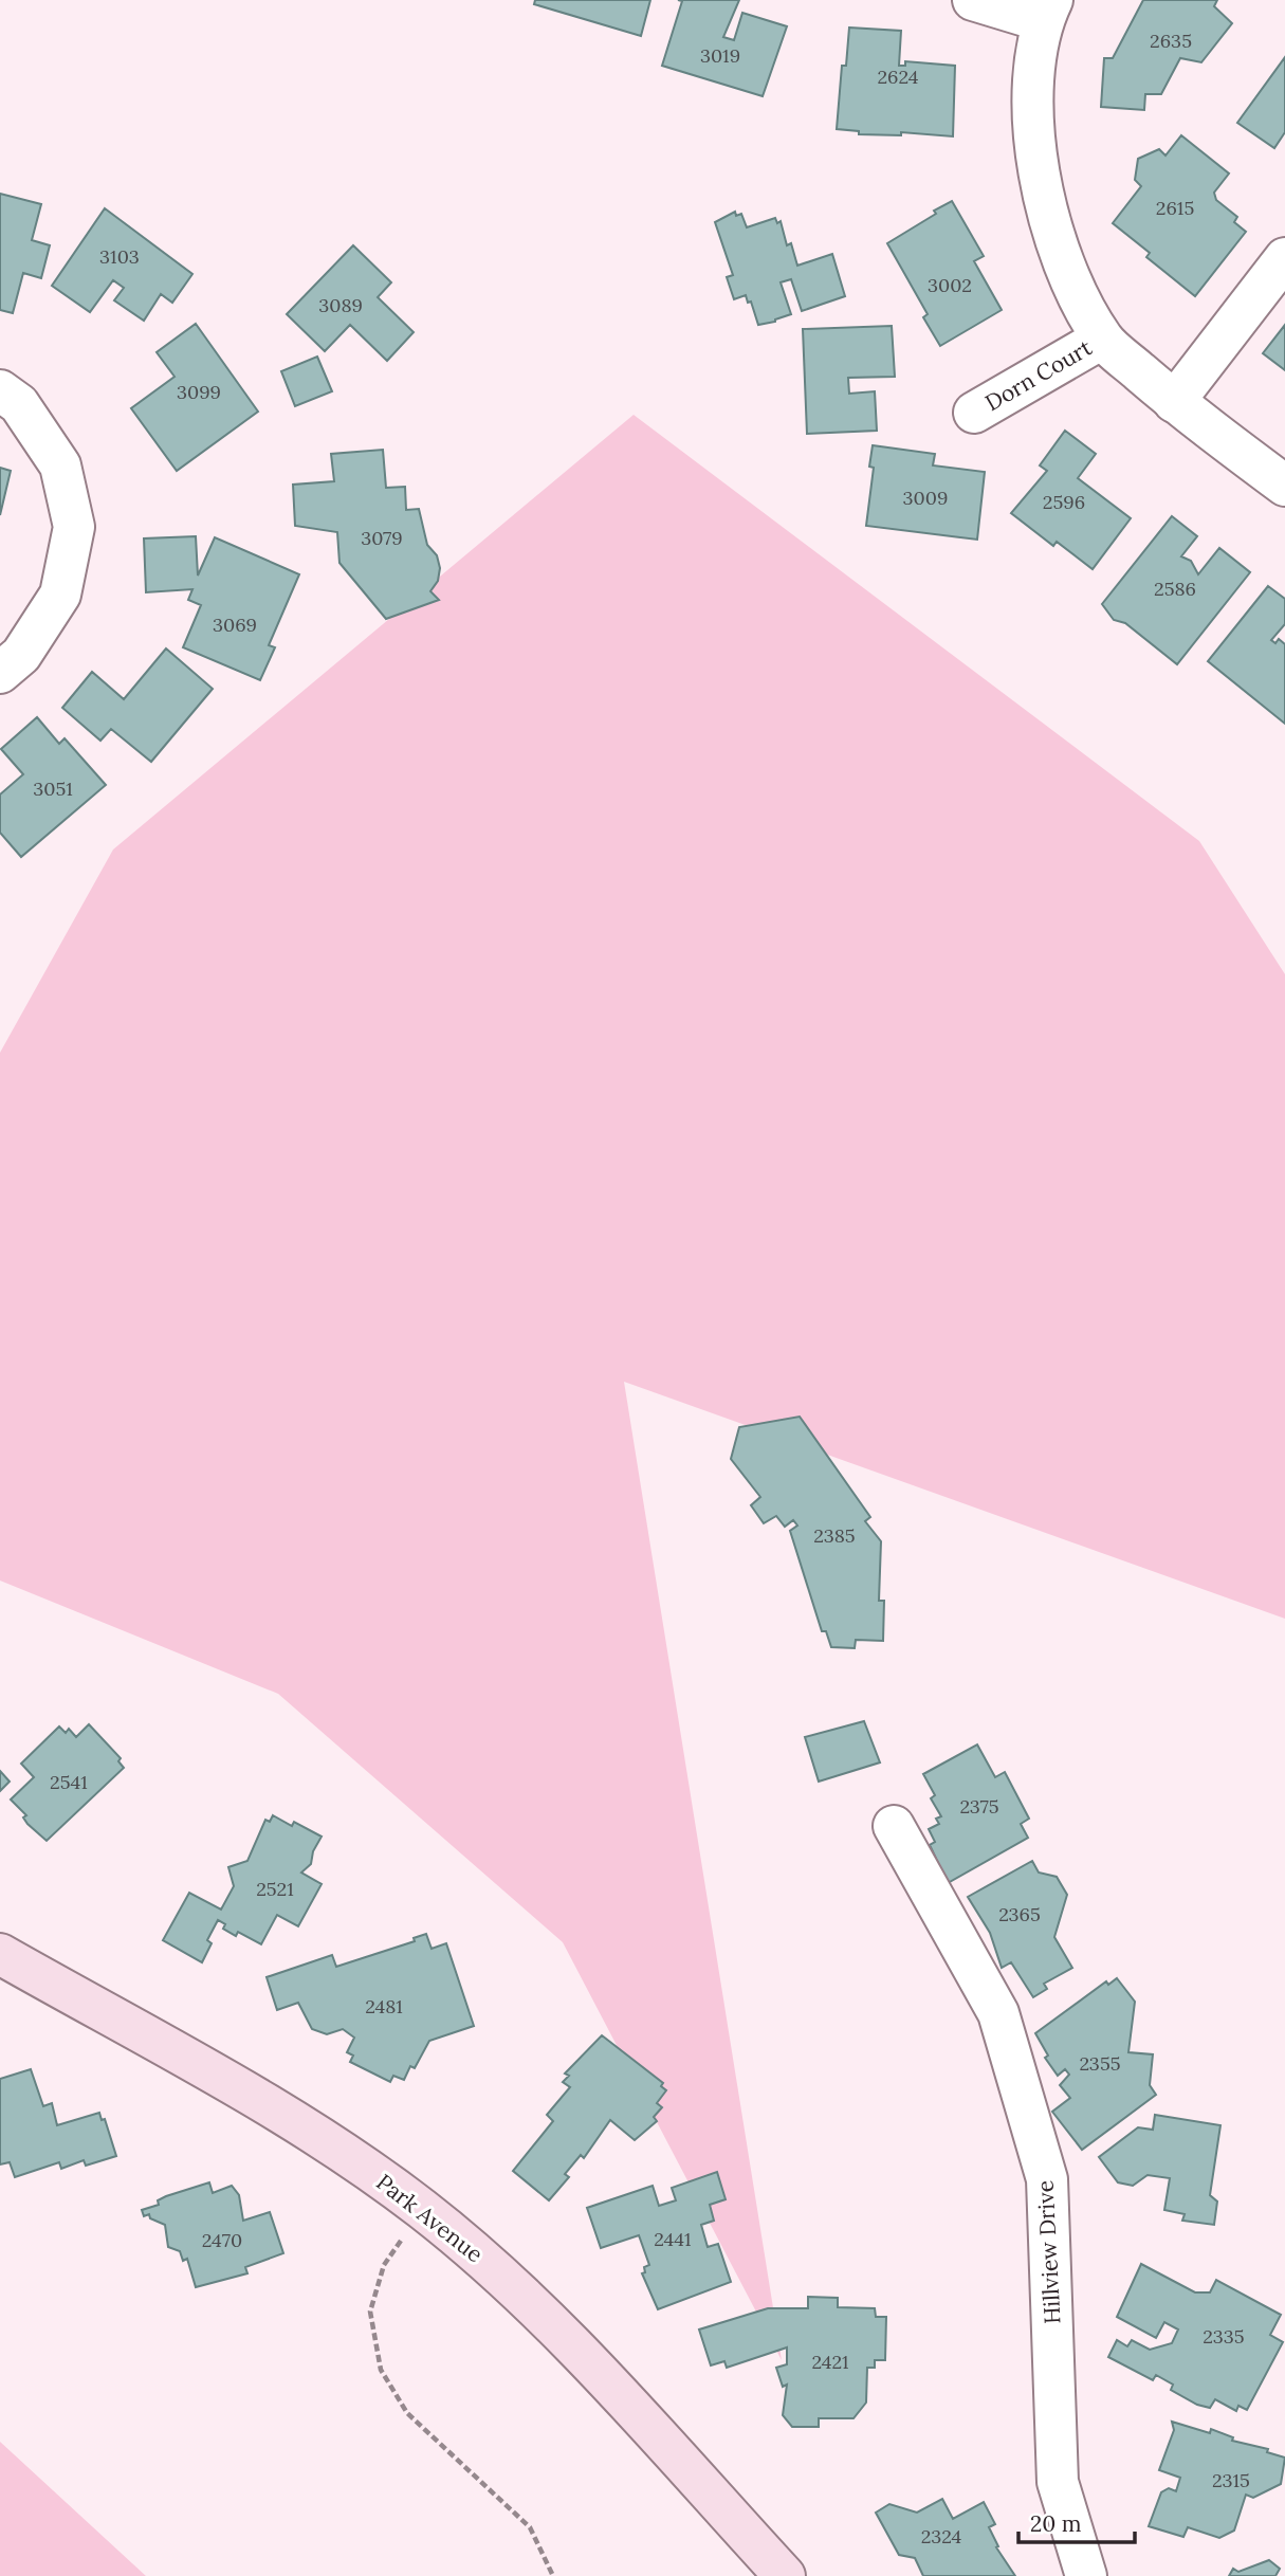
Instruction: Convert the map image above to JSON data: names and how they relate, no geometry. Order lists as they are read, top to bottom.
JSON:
{
  "streets": {
    "main road": ["Park Avenue"],
    "street": ["Dorn Court", "Hillview Drive"]
  },
  "house_numbers": [
    "2635",
    "3019",
    "2624",
    "2615",
    "3103",
    "3002",
    "3089",
    "3099",
    "3009",
    "2596",
    "3079",
    "2586",
    "3069",
    "3051",
    "2385",
    "2541",
    "2375",
    "2521",
    "2365",
    "2481",
    "2355",
    "2441",
    "2470",
    "2335",
    "2421",
    "2315",
    "2324"
  ],
  "scale_bar": "20 m"
}
